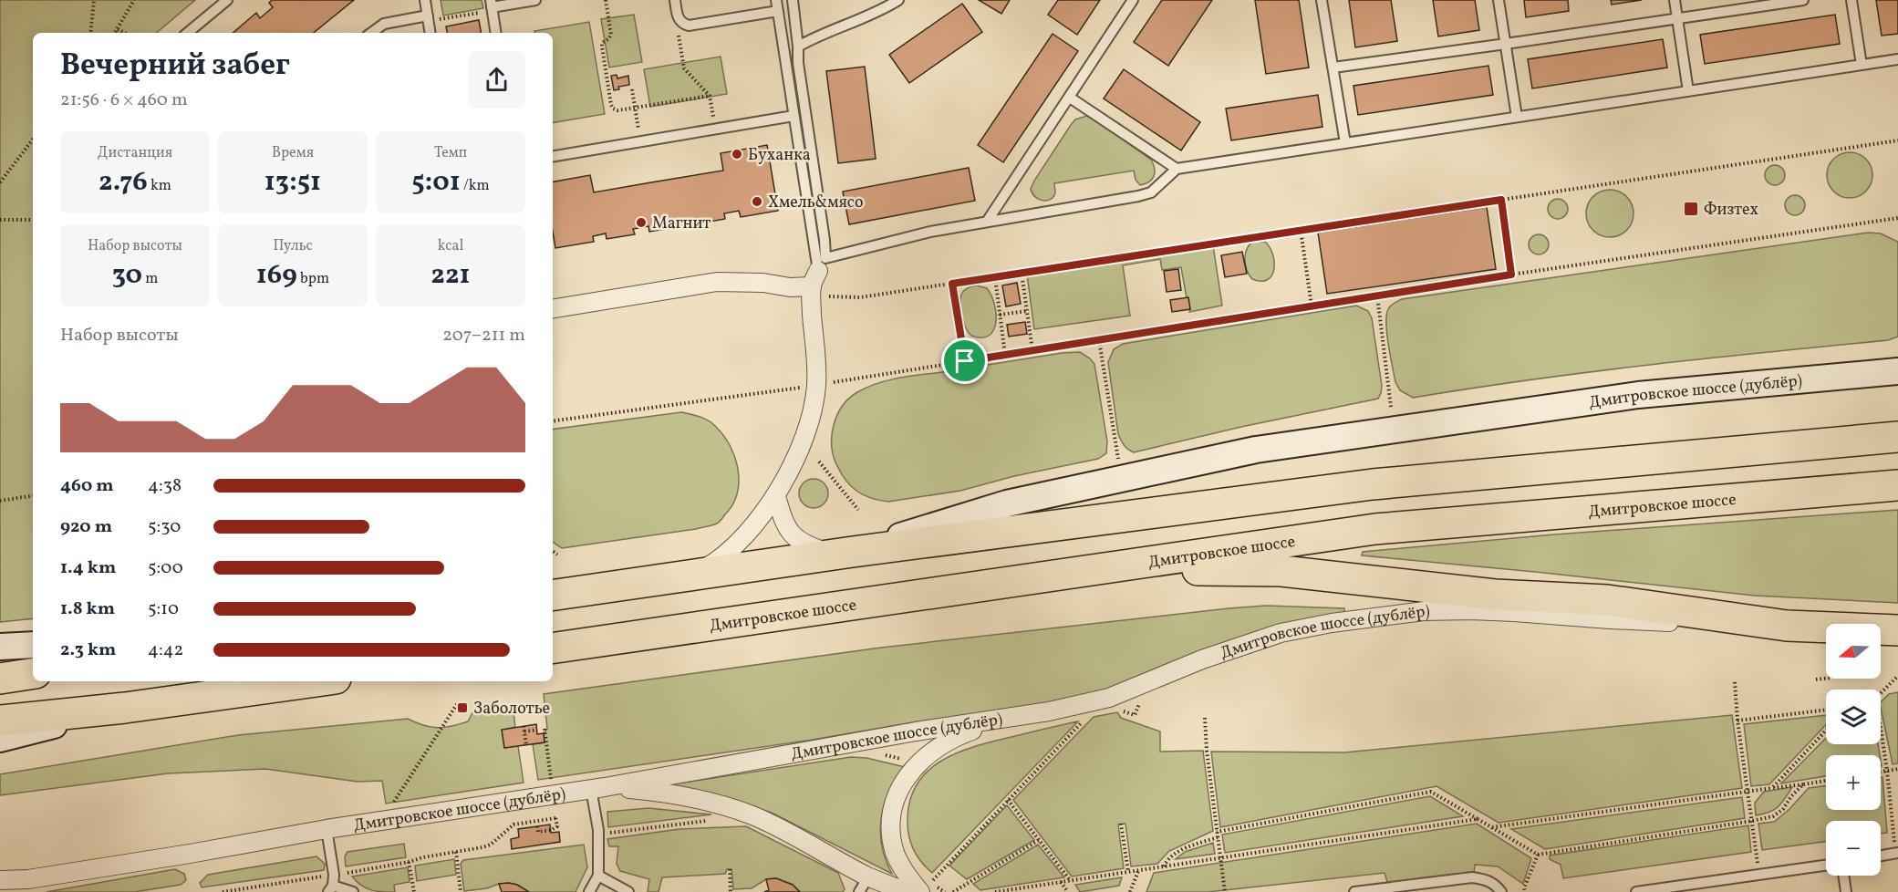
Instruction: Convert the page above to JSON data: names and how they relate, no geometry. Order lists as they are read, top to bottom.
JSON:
{
  "streets": {
    "highway": ["Дмитровское шоссе (дублёр)", "Дмитровское шоссе"]
  },
  "crossings": [
    ["Дмитровское шоссе (дублёр)", "Дмитровское шоссе"]
  ],
  "places": {
    "other": ["Буханка", "Хмель&мясо", "Магнит"],
    "transit": ["Физтех", "Заболотье"]
  },
  "north": "left",
  "page": {
    "heading": ["Вечерний забег", "21:56 · 6 × 460 m"],
    "stats": [
      ["Дистанция", "2.76 km"],
      ["Время", "13:51"],
      ["Темп", "5:01 /km"],
      ["Набор высоты", "30 m"],
      ["Пульс", "169 bpm"],
      ["kcal", "221"]
    ],
    "chart": ["Набор высоты", "207–211 m"],
    "list": [
      {
        "name": "460 m",
        "note": "4:38"
      },
      {
        "name": "920 m",
        "note": "5:30"
      },
      {
        "name": "1.4 km",
        "note": "5:00"
      },
      {
        "name": "1.8 km",
        "note": "5:10"
      },
      {
        "name": "2.3 km",
        "note": "4:42"
      }
    ],
    "map_buttons": ["+", "−"]
  }
}
